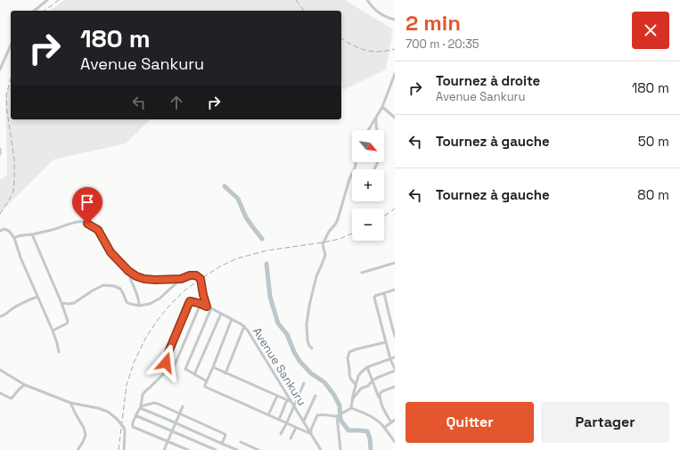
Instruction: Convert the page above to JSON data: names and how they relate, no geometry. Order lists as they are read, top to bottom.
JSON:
{
  "streets": {
    "street": ["Avenue Sankuru"]
  },
  "north": "bottom right",
  "page": {
    "heading": ["2 min", "700 m · 20:35"],
    "turn": ["180 m", "Avenue Sankuru"],
    "list": [
      {
        "name": "Tournez à droite",
        "note": "Avenue Sankuru",
        "value": "180 m"
      },
      {
        "name": "Tournez à gauche",
        "value": "50 m"
      },
      {
        "name": "Tournez à gauche",
        "value": "80 m"
      }
    ],
    "map_buttons": ["+", "−"],
    "buttons": ["Quitter", "Partager"]
  }
}
